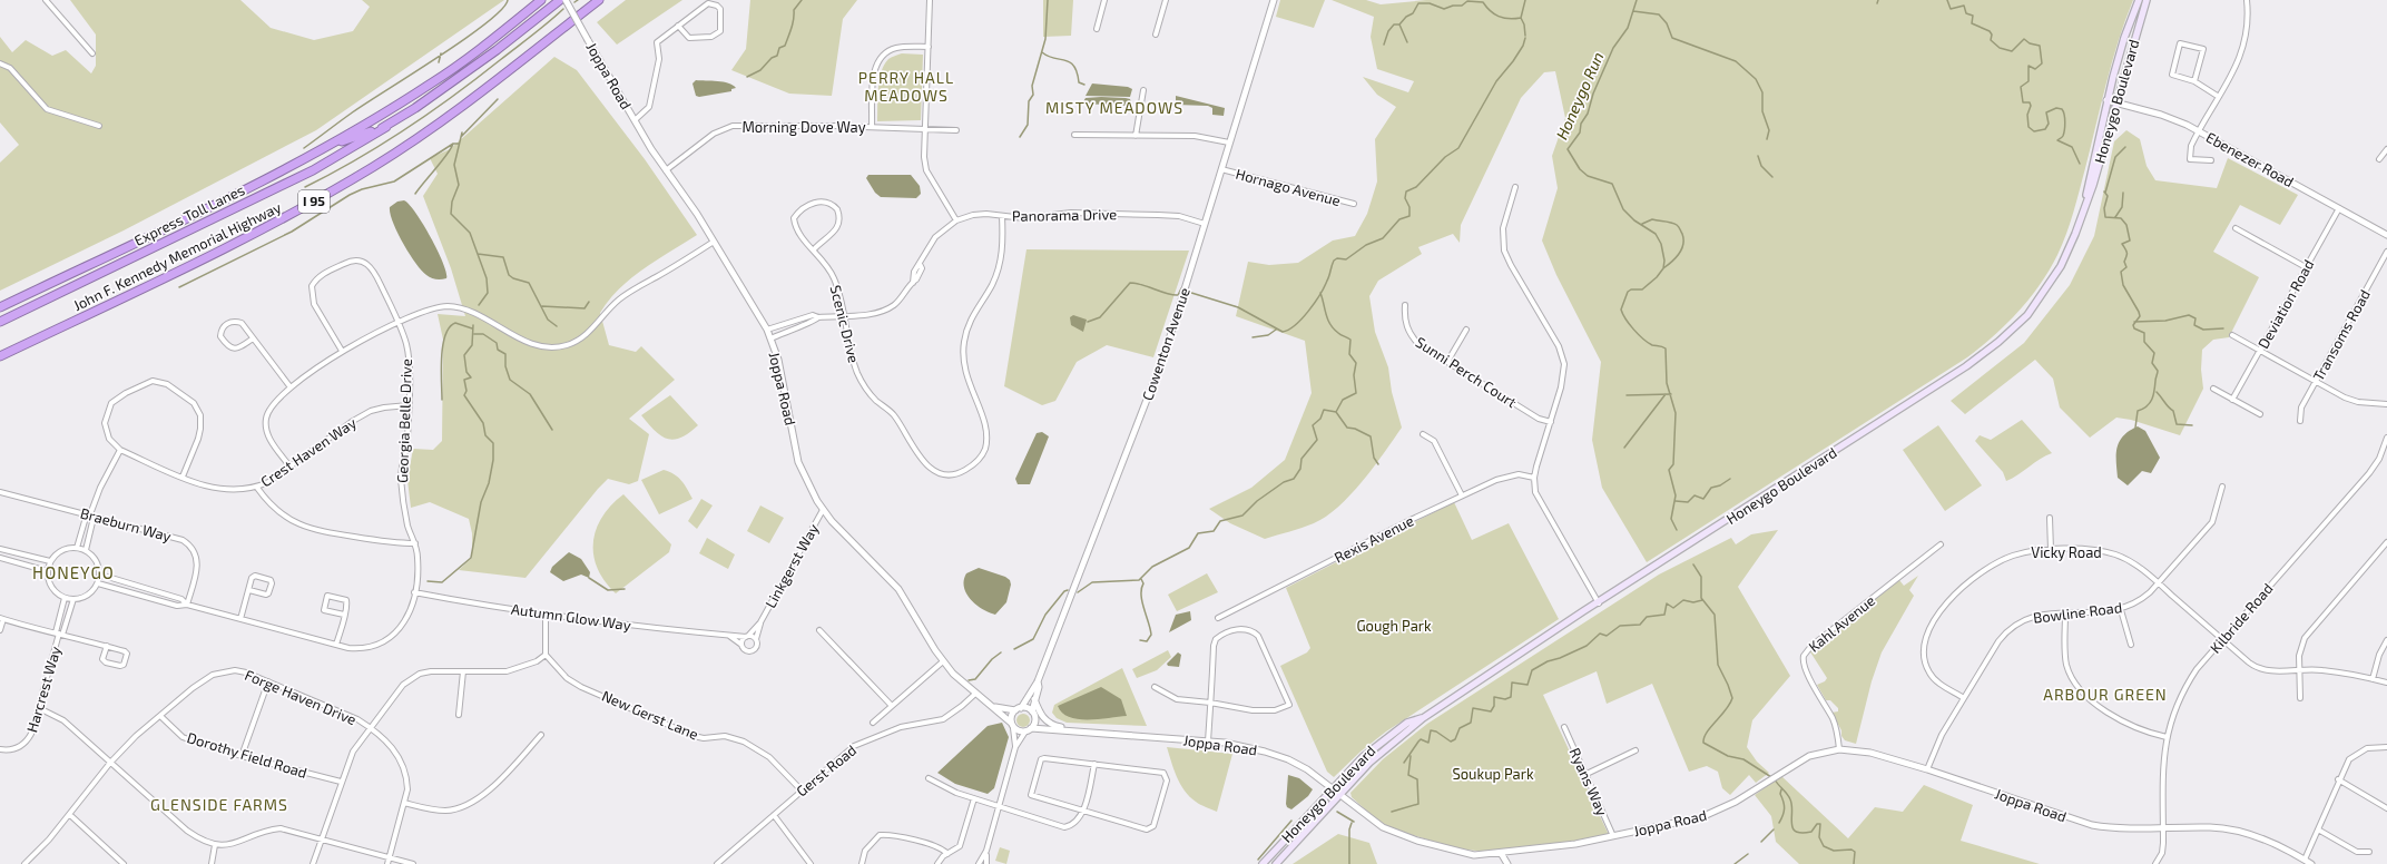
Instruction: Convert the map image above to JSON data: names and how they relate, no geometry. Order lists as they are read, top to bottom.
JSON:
{
  "streets": {
    "highway": ["I 95", "Express Toll Lanes", "John F. Kennedy Memorial Highway"],
    "main road": ["Honeygo Boulevard"],
    "street": [
      "Joppa Road",
      "Morning Dove Way",
      "Ebenezer Road",
      "Hornago Avenue",
      "Panorama Drive",
      "Deviation Road",
      "Scenic Drive",
      "Transoms Road",
      "Cowenton Avenue",
      "Sunni Perch Court",
      "Georgia Belle Drive",
      "Crest Haven Way",
      "Braeburn Way",
      "Rexis Avenue",
      "Vicky Road",
      "Linkgerst Way",
      "Bowline Road",
      "Autumn Glow Way",
      "Kilbride Road",
      "Kahl Avenue",
      "Harcrest Way",
      "Forge Haven Drive",
      "New Gerst Lane",
      "Dorothy Field Road",
      "Gerst Road",
      "Ryans Way"
    ]
  },
  "crossings": [
    ["Joppa Road", "Honeygo Boulevard"],
    ["Joppa Road", "Morning Dove Way"],
    ["Joppa Road", "Panorama Drive"],
    ["Joppa Road", "Cowenton Avenue"],
    ["Joppa Road", "Linkgerst Way"],
    ["Joppa Road", "Bowline Road"],
    ["Joppa Road", "Kilbride Road"],
    ["Joppa Road", "Kahl Avenue"],
    ["Joppa Road", "Gerst Road"],
    ["Joppa Road", "Ryans Way"],
    ["Honeygo Boulevard", "Ebenezer Road"],
    ["Ebenezer Road", "Deviation Road"],
    ["Hornago Avenue", "Cowenton Avenue"],
    ["Panorama Drive", "Scenic Drive"],
    ["Panorama Drive", "Cowenton Avenue"],
    ["Georgia Belle Drive", "Crest Haven Way"],
    ["Georgia Belle Drive", "Braeburn Way"],
    ["Georgia Belle Drive", "Autumn Glow Way"],
    ["Georgia Belle Drive", "Harcrest Way"],
    ["Vicky Road", "Bowline Road"],
    ["Vicky Road", "Kilbride Road"],
    ["Linkgerst Way", "Autumn Glow Way"],
    ["Forge Haven Drive", "Dorothy Field Road"],
    ["New Gerst Lane", "Gerst Road"]
  ],
  "districts": [
    "PERRY HALL MEADOWS",
    "MISTY MEADOWS",
    "HONEYGO",
    "ARBOUR GREEN",
    "GLENSIDE FARMS"
  ],
  "water": ["Honeygo Run"],
  "parks": ["Gough Park", "Soukup Park"]
}
